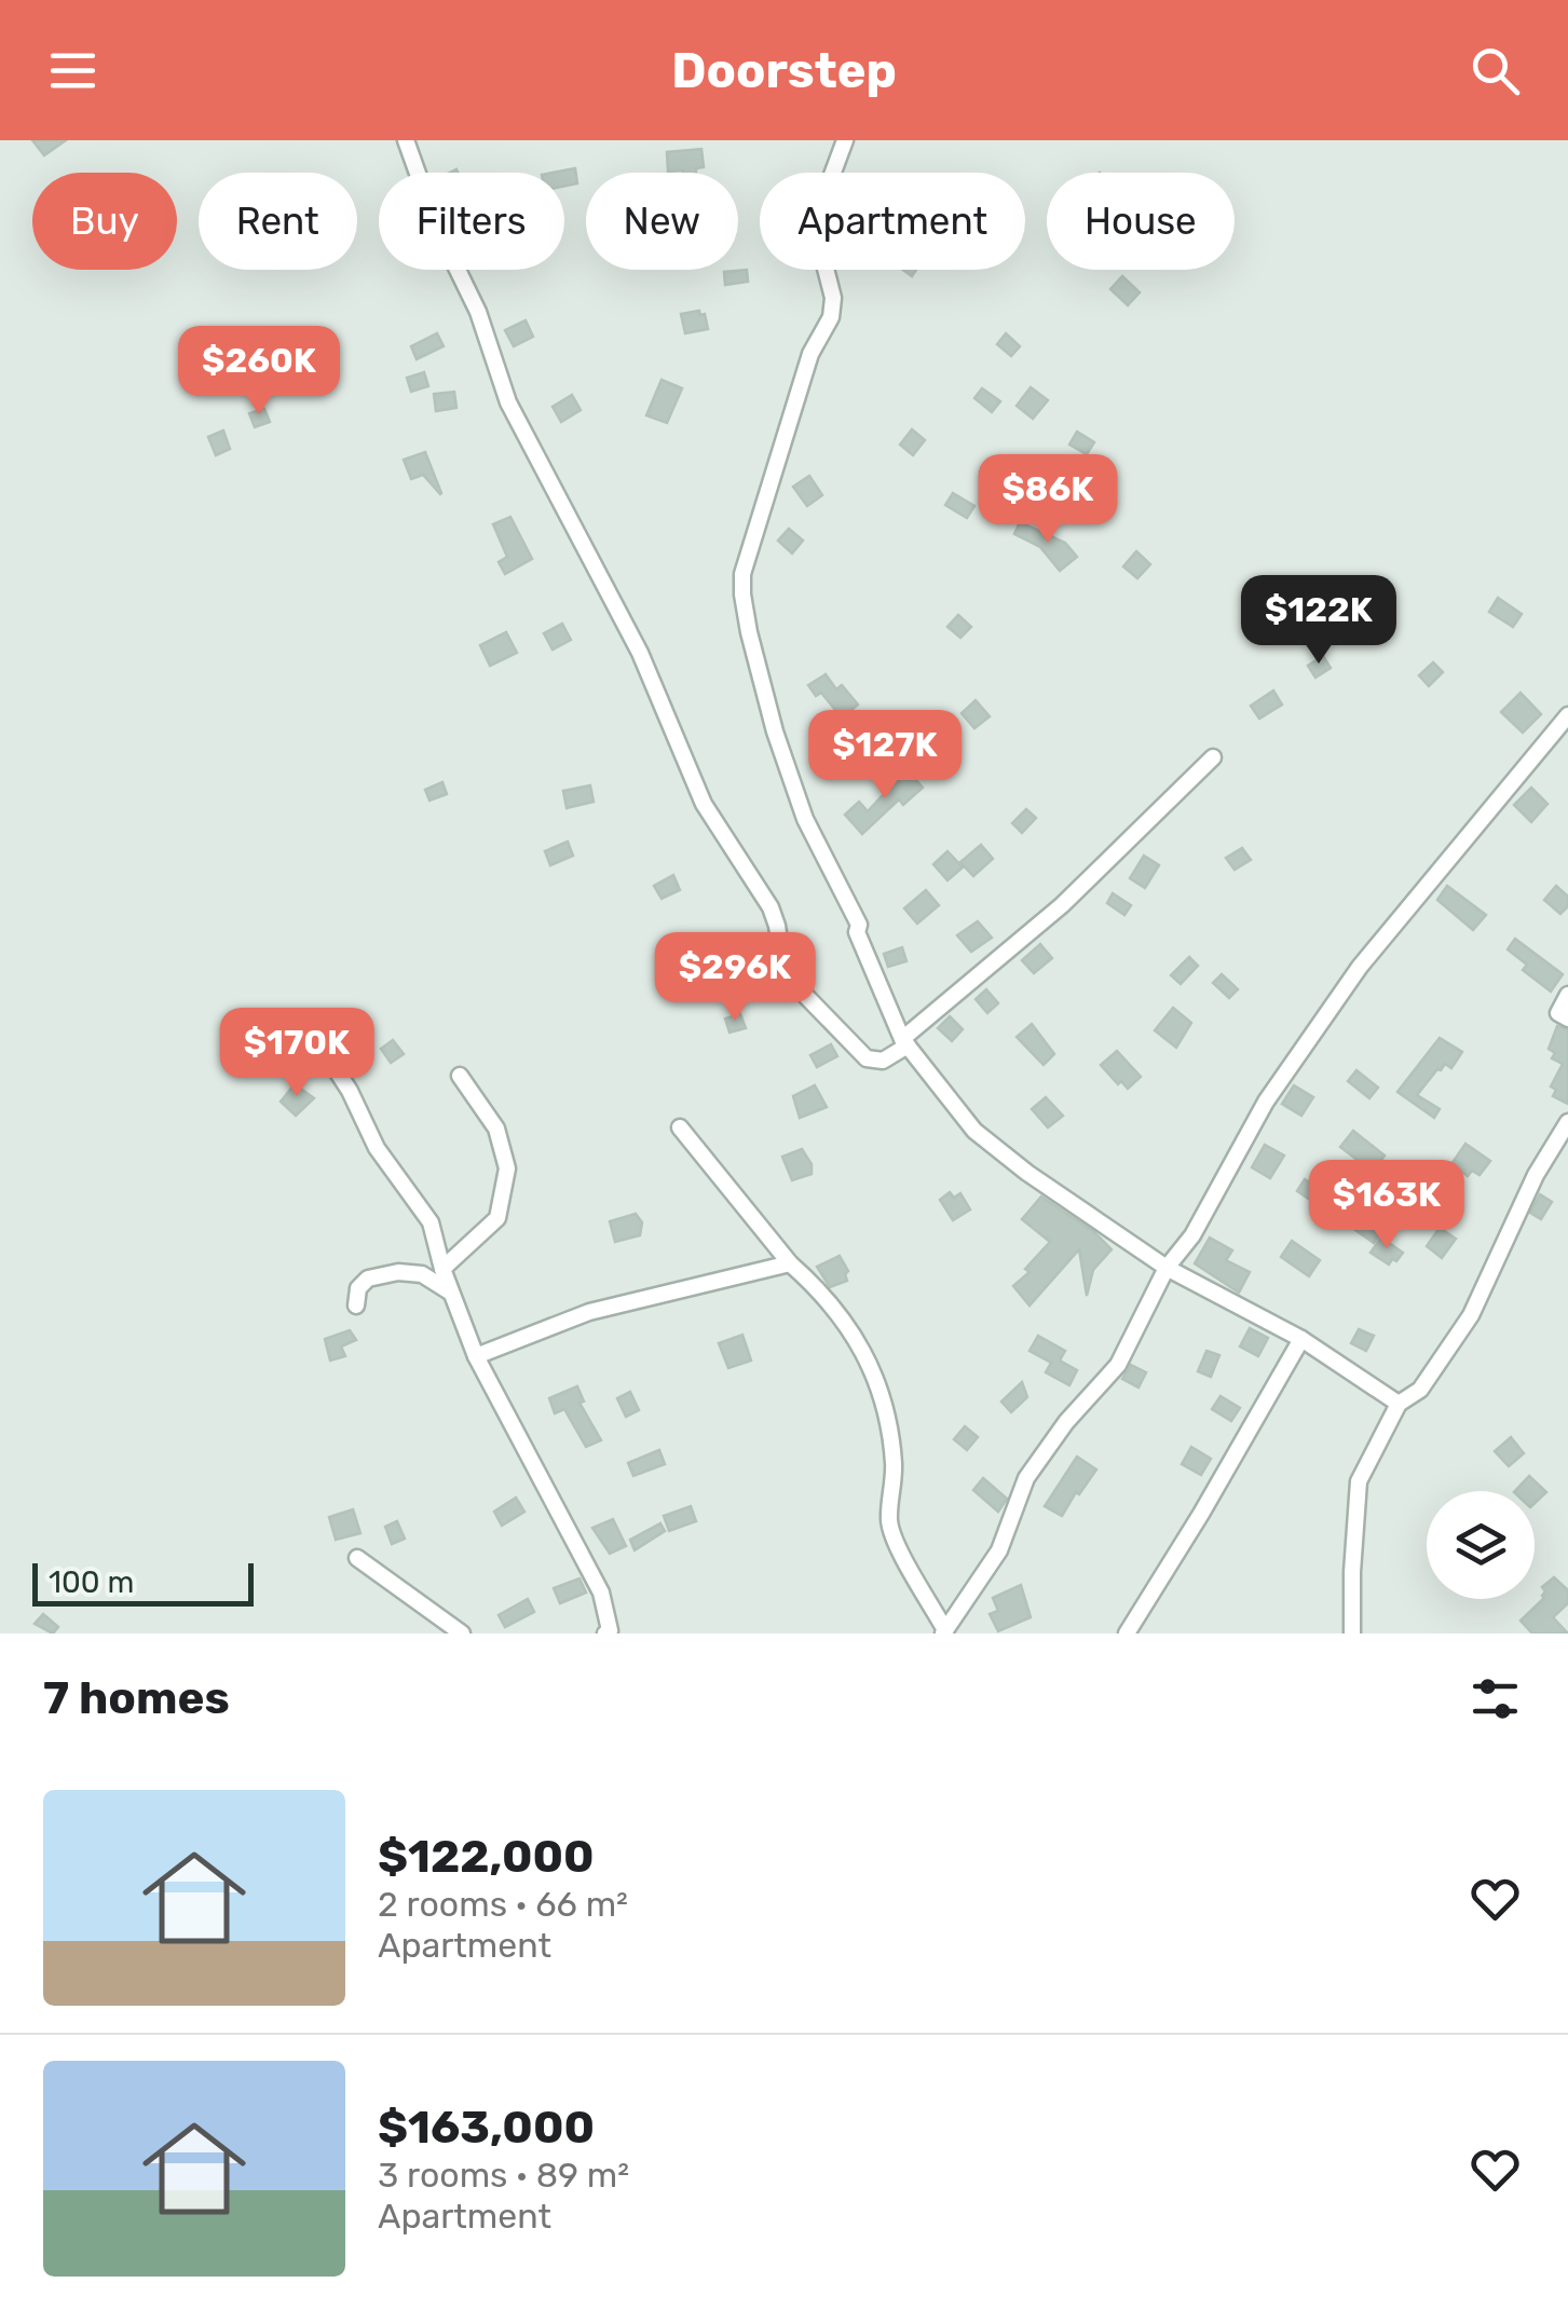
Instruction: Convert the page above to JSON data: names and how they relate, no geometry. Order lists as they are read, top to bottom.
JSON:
{
  "scale_bar": "100 m",
  "page": {
    "header": "Doorstep",
    "chip": [
      "Buy",
      "Rent",
      "Filters",
      "New",
      "Apartment",
      "House"
    ],
    "price": [
      "$260K",
      "$86K",
      "$122K",
      "$127K",
      "$296K",
      "$170K",
      "$163K"
    ],
    "scale": "100 m",
    "heading": "7 homes",
    "list": [
      {
        "name": "$122,000",
        "note": "2 rooms · 66 m² · Apartment"
      },
      {
        "name": "$163,000",
        "note": "3 rooms · 89 m² · Apartment"
      }
    ]
  }
}
